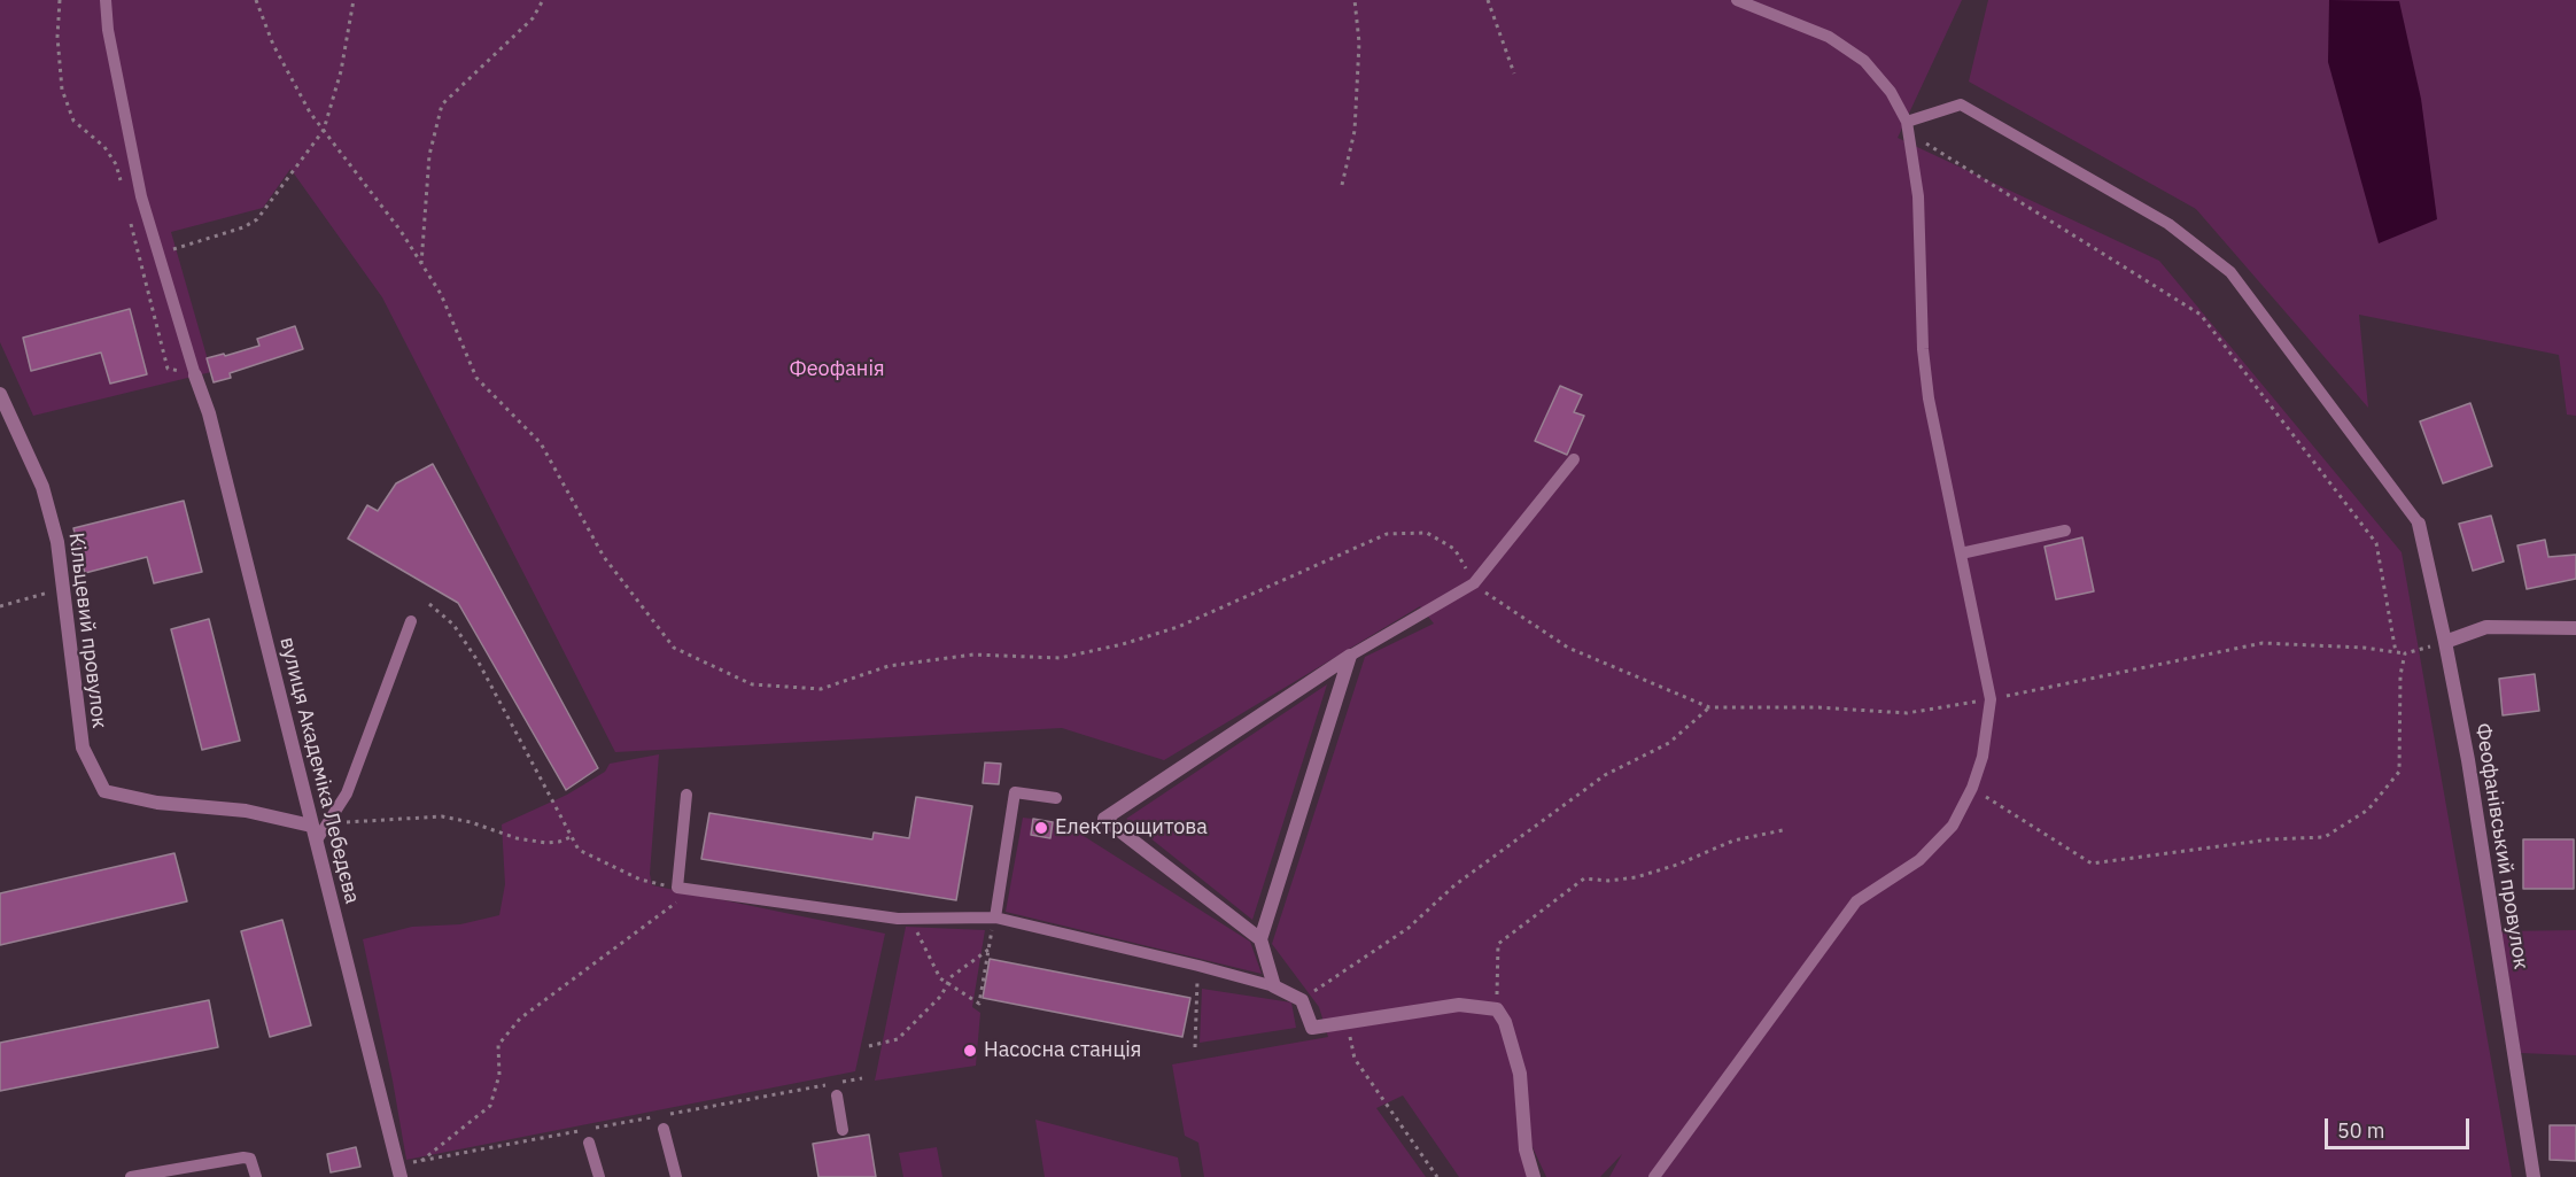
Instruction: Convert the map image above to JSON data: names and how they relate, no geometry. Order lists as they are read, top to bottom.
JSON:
{
  "streets": {
    "street": ["Кільцевий провулок", "вулиця Академіка Лебедєва", "Феофанівський провулок"]
  },
  "crossings": [
    ["Кільцевий провулок", "вулиця Академіка Лебедєва"]
  ],
  "parks": ["Феофанія"],
  "places": ["Електрощитова", "Насосна станція"],
  "scale_bar": "50 m"
}
